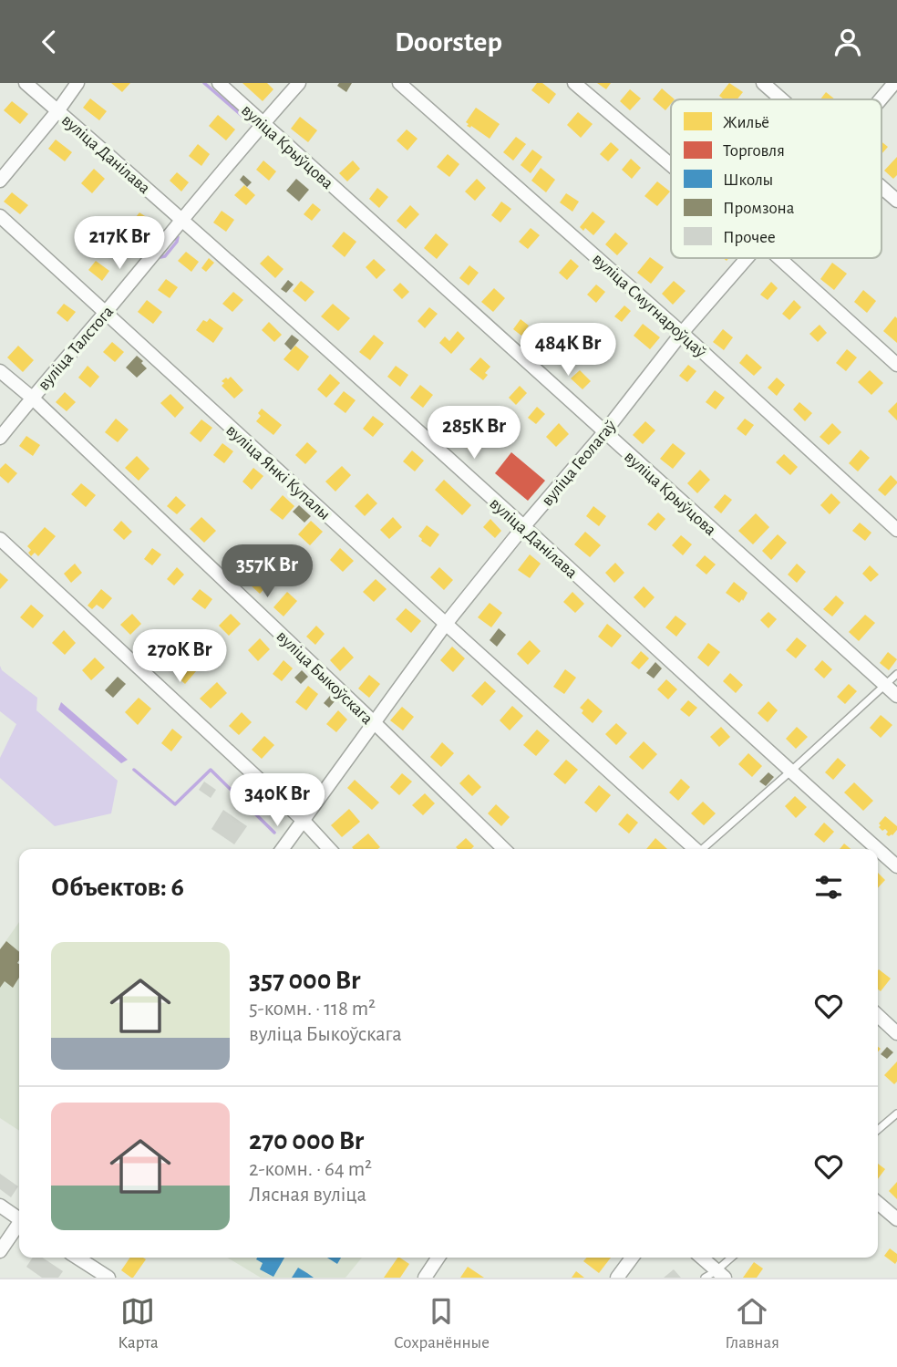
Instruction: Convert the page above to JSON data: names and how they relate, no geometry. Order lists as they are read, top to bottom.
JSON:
{
  "streets": {
    "street": [
      "вуліца Крыўцова",
      "вуліца Данілава",
      "вуліца Смугнароўцаў",
      "вуліца Талстога",
      "вуліца Геолагаў",
      "вуліца Янкі Купалы",
      "вуліца Быкоўскага"
    ]
  },
  "crossings": [
    ["вуліца Крыўцова", "вуліца Талстога"],
    ["вуліца Крыўцова", "вуліца Геолагаў"],
    ["вуліца Данілава", "вуліца Талстога"],
    ["вуліца Данілава", "вуліца Геолагаў"],
    ["вуліца Смугнароўцаў", "вуліца Геолагаў"],
    ["вуліца Талстога", "вуліца Янкі Купалы"],
    ["вуліца Талстога", "вуліца Быкоўскага"],
    ["вуліца Геолагаў", "вуліца Янкі Купалы"],
    ["вуліца Геолагаў", "вуліца Быкоўскага"]
  ],
  "legend": [
    "Жильё",
    "Торговля",
    "Школы",
    "Промзона",
    "Прочее"
  ],
  "page": {
    "header": "Doorstep",
    "price": [
      "217K Br",
      "484K Br",
      "285K Br",
      "357K Br",
      "270K Br",
      "340K Br"
    ],
    "heading": "Объектов: 6",
    "list": [
      {
        "name": "357 000 Br",
        "note": "5-комн. · 118 m² · вуліца Быкоўскага"
      },
      {
        "name": "270 000 Br",
        "note": "2-комн. · 64 m² · Лясная вуліца"
      }
    ],
    "tabs": ["Карта", "Сохранённые", "Главная"]
  }
}
